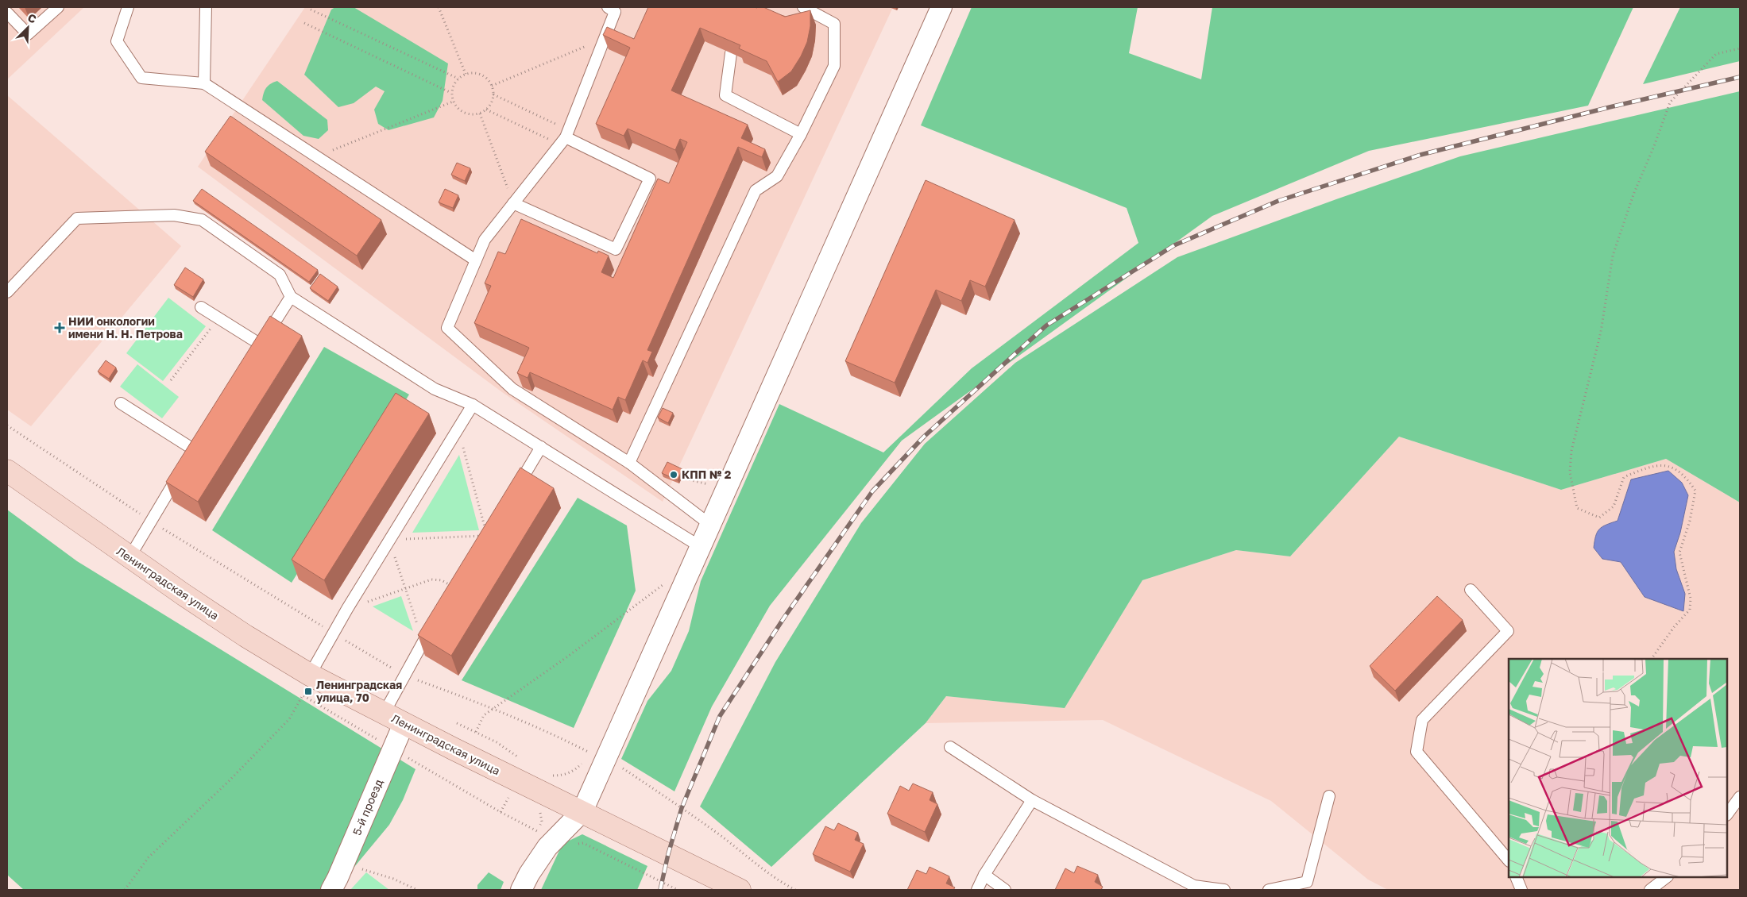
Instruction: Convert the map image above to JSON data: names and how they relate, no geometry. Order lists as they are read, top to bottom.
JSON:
{
  "streets": {
    "main road": ["Ленинградская улица"],
    "street": ["5-й проезд"]
  },
  "crossings": [
    ["Ленинградская улица", "5-й проезд"]
  ],
  "places": {
    "health": ["НИИ онкологии имени Н. Н. Петрова"],
    "other": ["КПП № 2"],
    "transit": ["Ленинградская улица, 70"]
  },
  "north": "top right"
}
